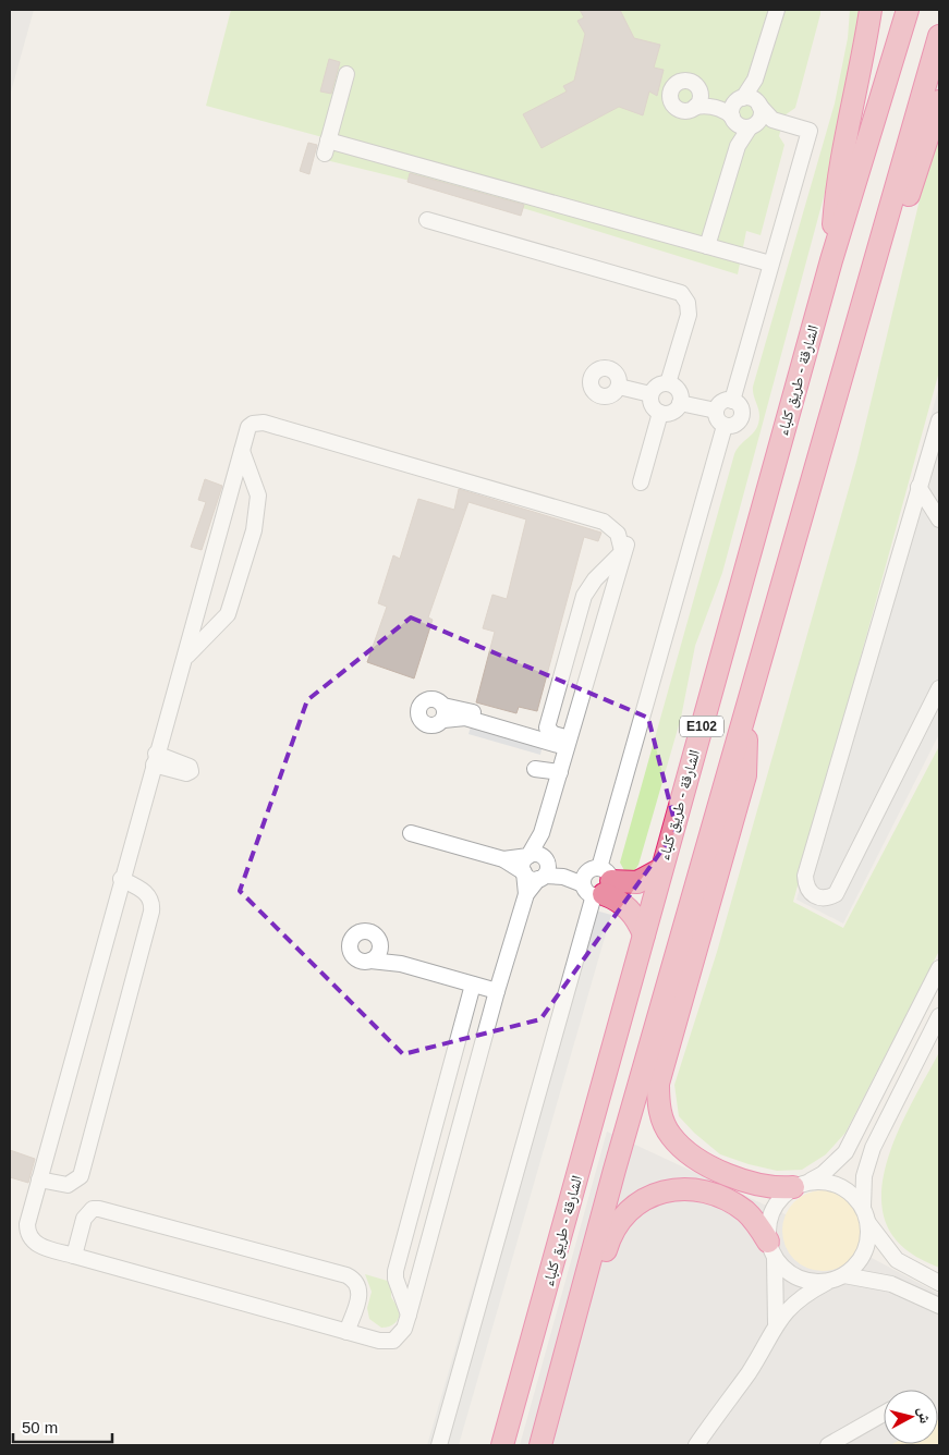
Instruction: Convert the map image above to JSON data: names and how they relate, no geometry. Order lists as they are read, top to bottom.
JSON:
{
  "streets": {
    "highway": ["الشارقة - طريق كلباء", "E102"]
  },
  "scale_bar": "50 m",
  "north": "right"
}
